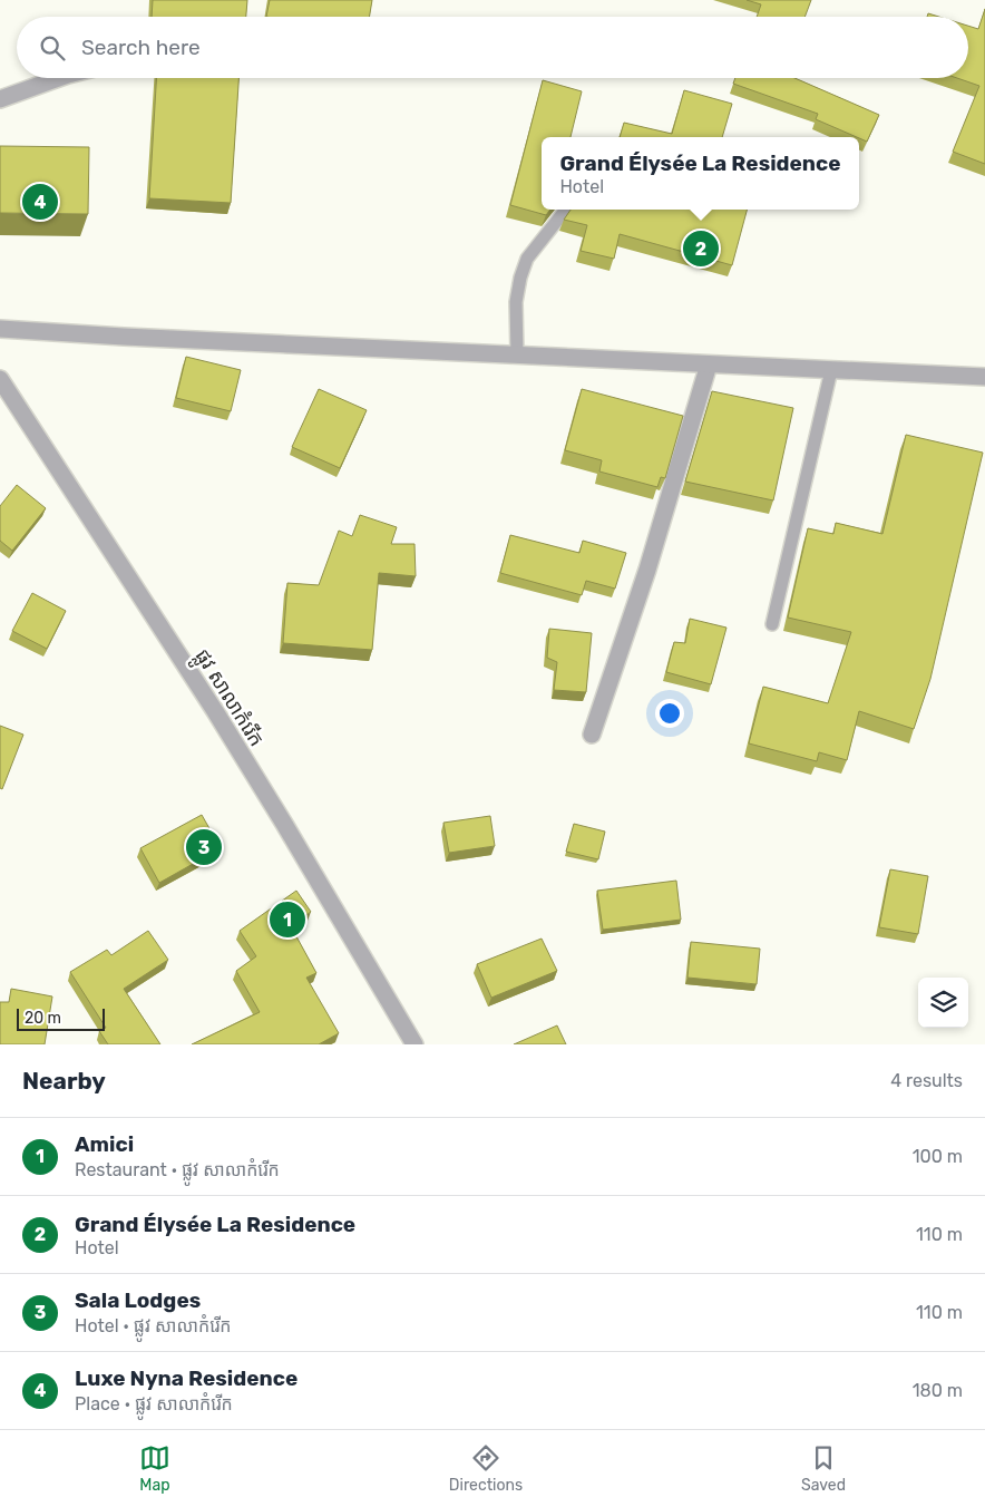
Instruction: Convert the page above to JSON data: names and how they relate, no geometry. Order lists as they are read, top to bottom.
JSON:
{
  "streets": {
    "street": ["ផ្លូវ សាលាកំរើក"]
  },
  "scale_bar": "20 m",
  "page": {
    "search": "Search here",
    "popup": ["Grand Élysée La Residence", "Hotel"],
    "pins": [
      "4",
      "2",
      "3",
      "1"
    ],
    "scale": "20 m",
    "heading": ["Nearby", "4 results"],
    "list": [
      {
        "mark": "1",
        "name": "Amici",
        "note": "Restaurant · ផ្លូវ សាលាកំរើក",
        "value": "100 m"
      },
      {
        "mark": "2",
        "name": "Grand Élysée La Residence",
        "note": "Hotel",
        "value": "110 m"
      },
      {
        "mark": "3",
        "name": "Sala Lodges",
        "note": "Hotel · ផ្លូវ សាលាកំរើក",
        "value": "110 m"
      },
      {
        "mark": "4",
        "name": "Luxe Nyna Residence",
        "note": "Place · ផ្លូវ សាលាកំរើក",
        "value": "180 m"
      }
    ],
    "nav": ["Map", "Directions", "Saved"]
  }
}
